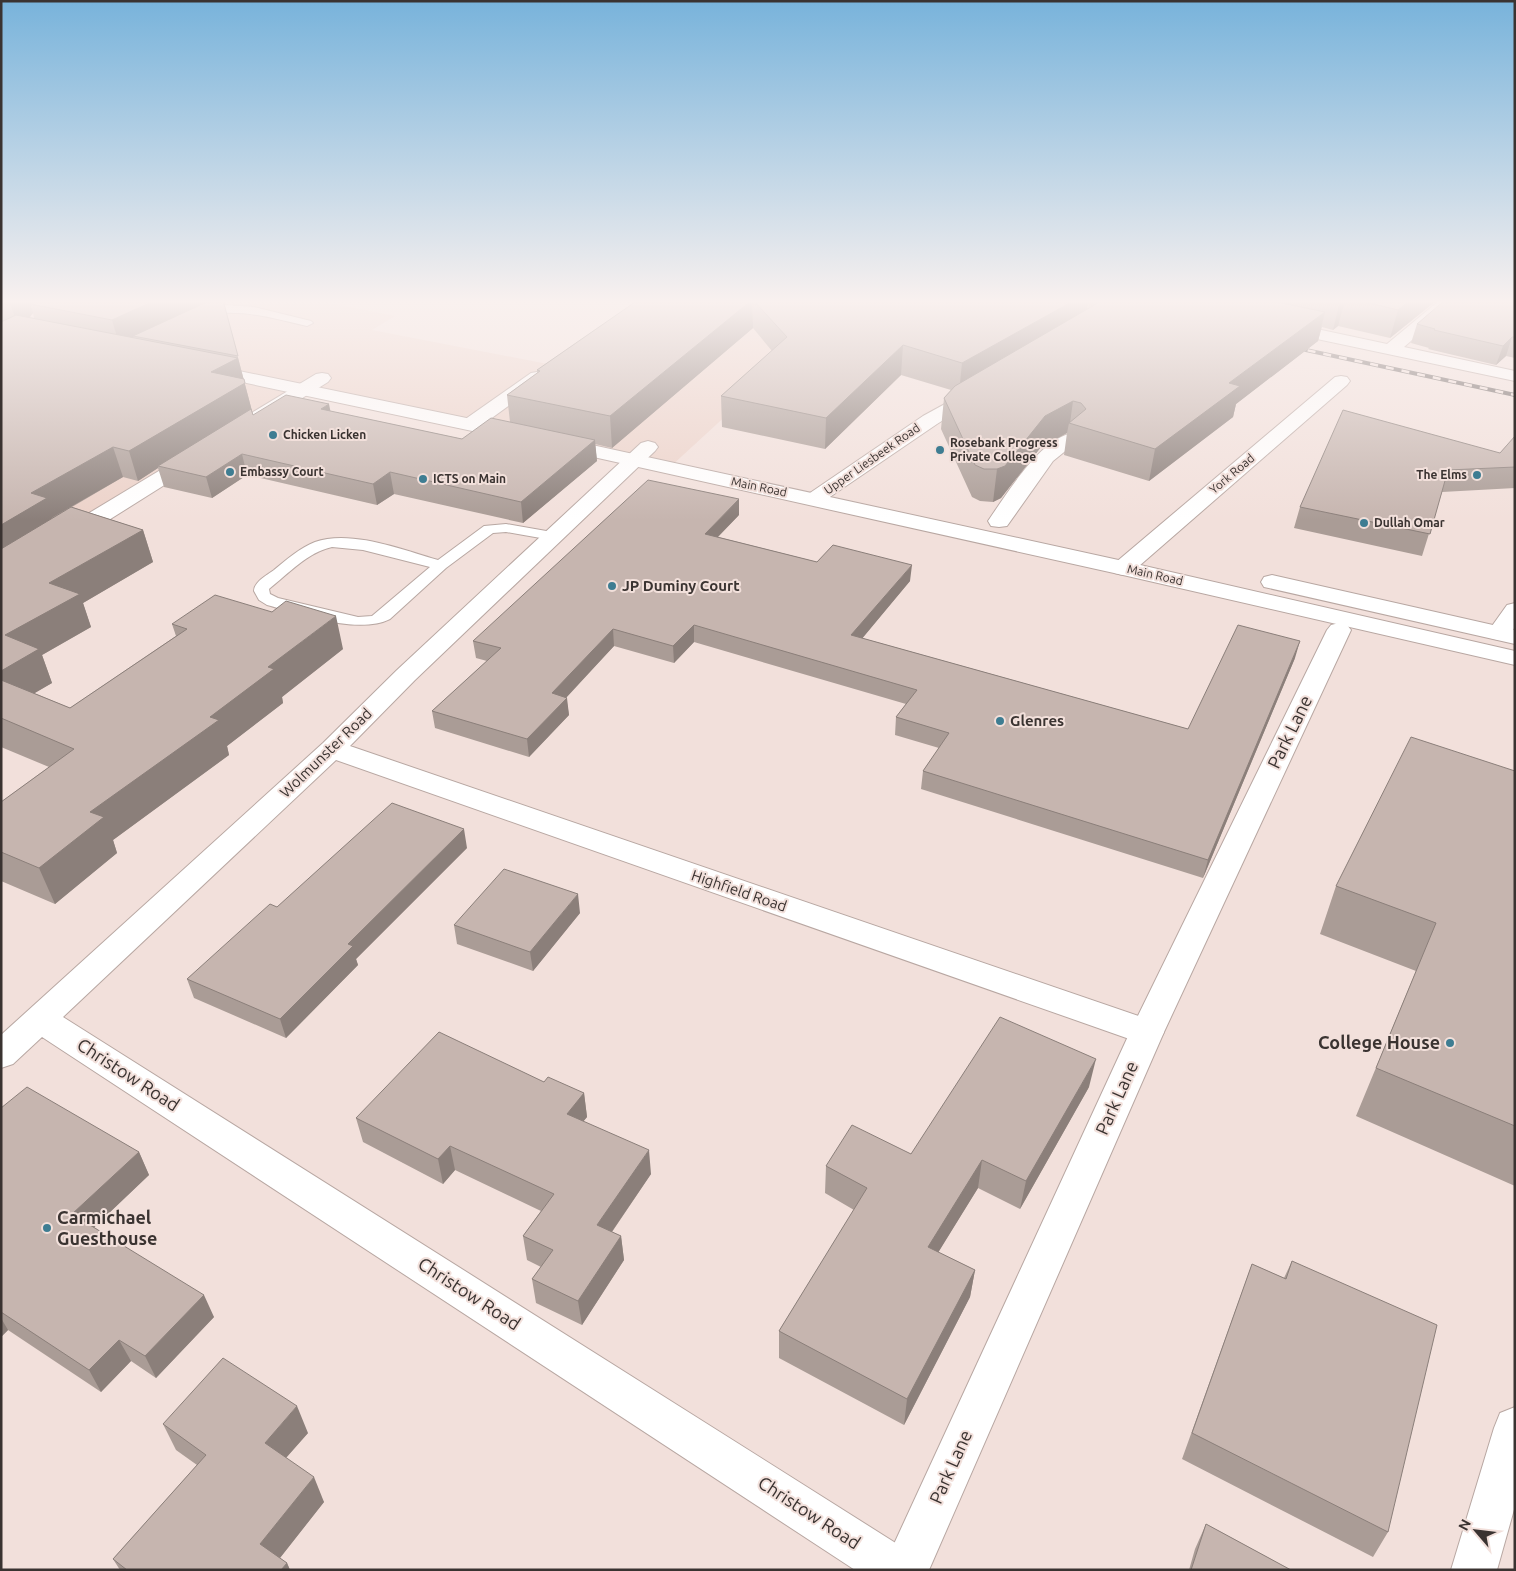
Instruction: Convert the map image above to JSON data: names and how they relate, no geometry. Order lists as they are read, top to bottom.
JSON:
{
  "streets": {
    "street": [
      "Upper Liesbeek Road",
      "York Road",
      "Main Road",
      "Park Lane",
      "Wolmunster Road",
      "Highfield Road",
      "Christow Road"
    ]
  },
  "crossings": [
    ["Upper Liesbeek Road", "Main Road"],
    ["York Road", "Main Road"],
    ["Main Road", "Wolmunster Road"],
    ["Park Lane", "Highfield Road"],
    ["Wolmunster Road", "Highfield Road"],
    ["Wolmunster Road", "Christow Road"]
  ],
  "places": [
    "Chicken Licken",
    "Rosebank Progress Private College",
    "Embassy Court",
    "The Elms",
    "ICTS on Main",
    "Dullah Omar",
    "JP Duminy Court",
    "Glenres",
    "College House",
    "Carmichael Guesthouse"
  ],
  "north": "top left"
}
